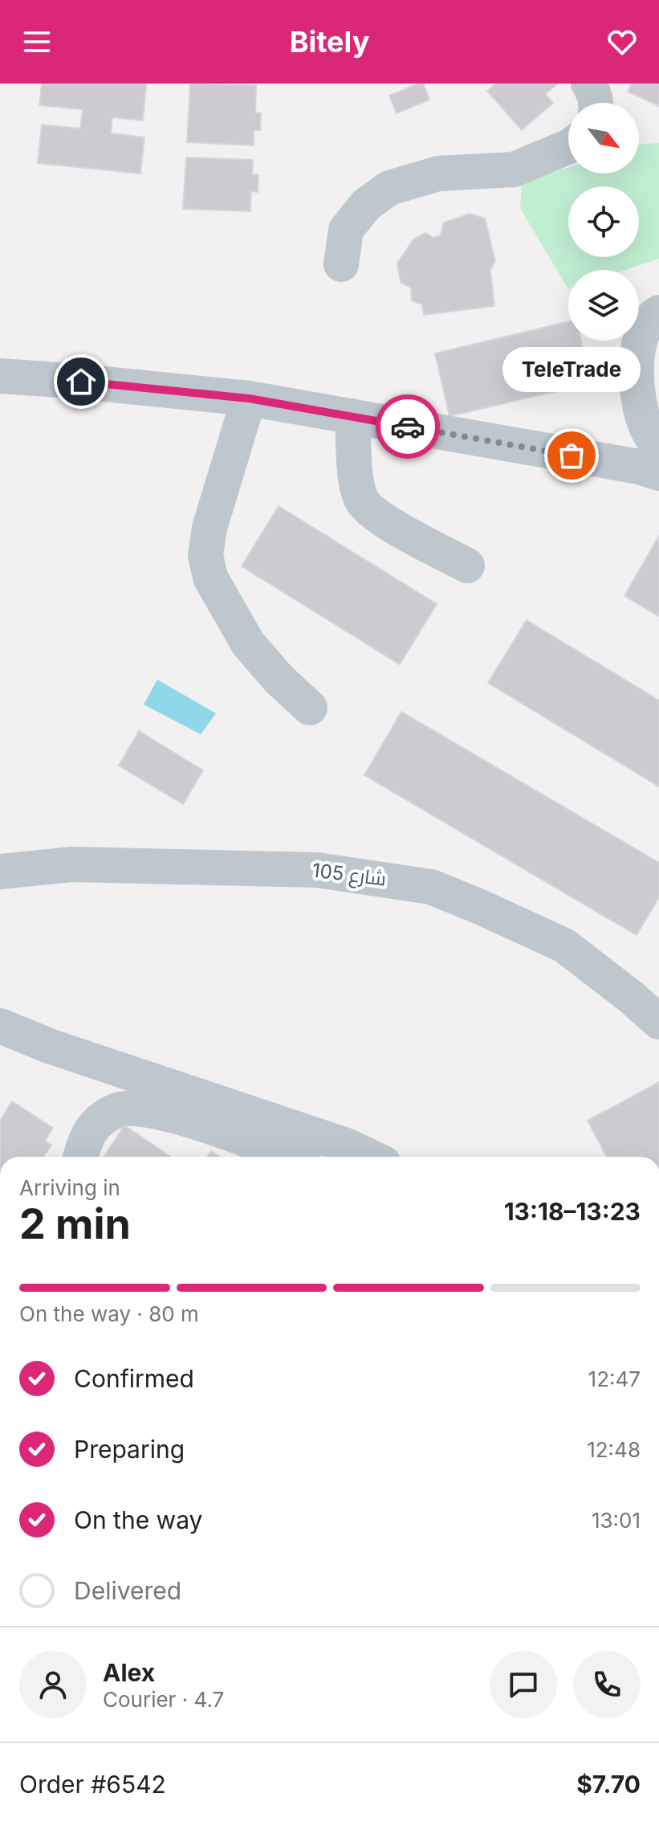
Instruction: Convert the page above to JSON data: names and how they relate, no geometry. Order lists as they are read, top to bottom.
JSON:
{
  "streets": {
    "street": ["شارع 105"]
  },
  "places": ["TeleTrade"],
  "north": "bottom right",
  "page": {
    "header": "Bitely",
    "bubble": "TeleTrade",
    "heading": ["2 min", "Arriving in", "13:18–13:23"],
    "panel": [
      "Alex",
      "Courier · 4.7",
      "Order #6542",
      "$7.70"
    ],
    "bar": "On the way · 80 m",
    "list": [
      ["Confirmed", "12:47"],
      ["Preparing", "12:48"],
      ["On the way", "13:01"],
      "Delivered"
    ]
  }
}
